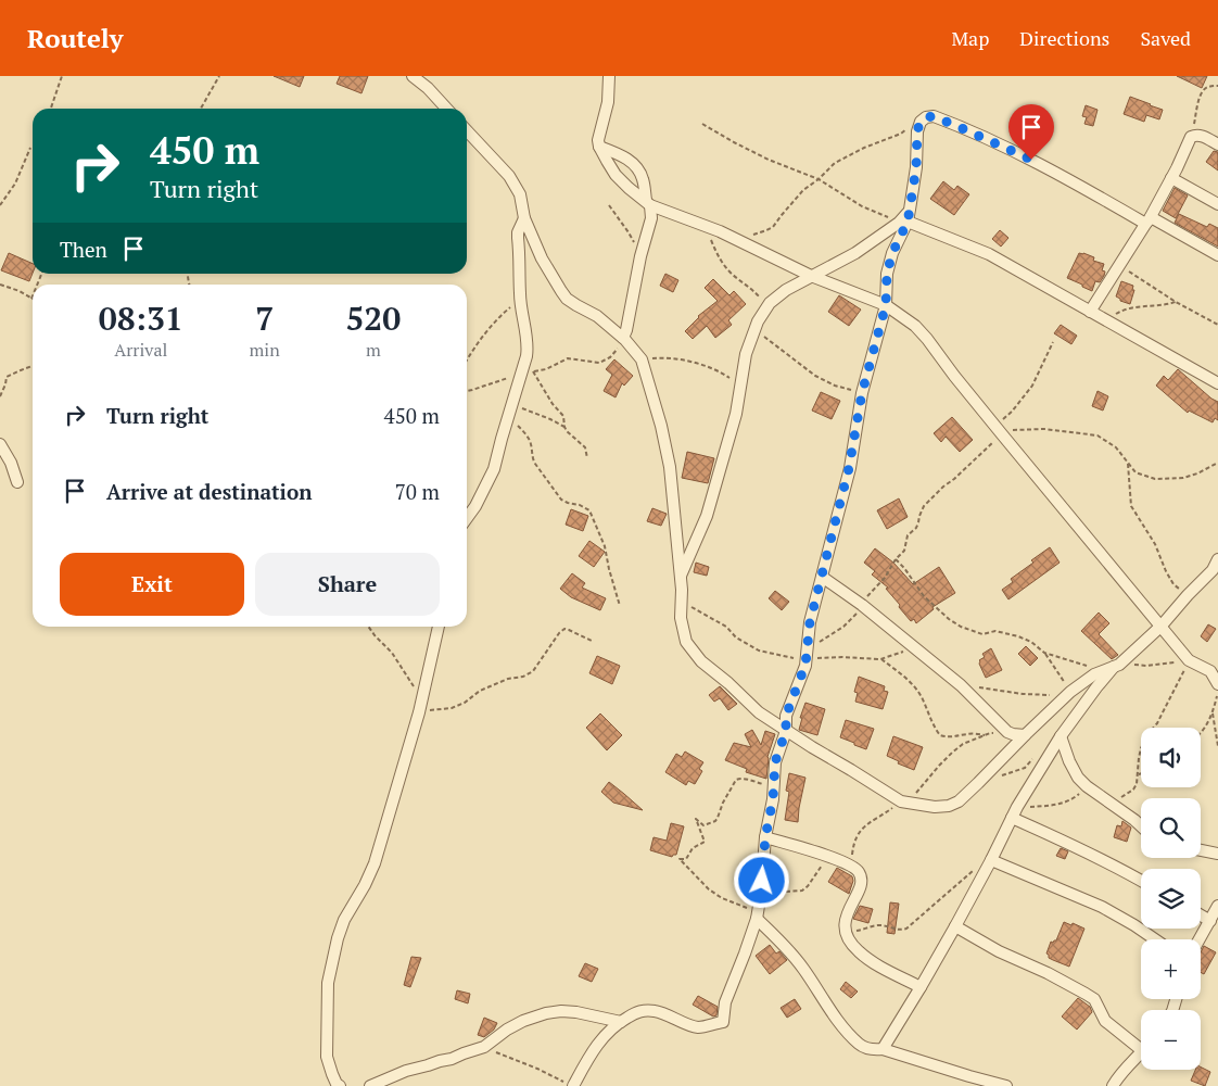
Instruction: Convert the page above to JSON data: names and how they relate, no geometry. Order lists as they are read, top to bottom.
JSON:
{
  "page": {
    "header": "Routely",
    "nav": ["Map", "Directions", "Saved"],
    "turn": ["450 m", "Turn right"],
    "then": "Then",
    "eta": [
      "08:31",
      "Arrival",
      "7",
      "min",
      "520",
      "m"
    ],
    "list": [
      {
        "name": "Turn right",
        "value": "450 m"
      },
      {
        "name": "Arrive at destination",
        "value": "70 m"
      }
    ],
    "buttons": ["Exit", "Share"],
    "map_buttons": ["+", "−"]
  }
}
